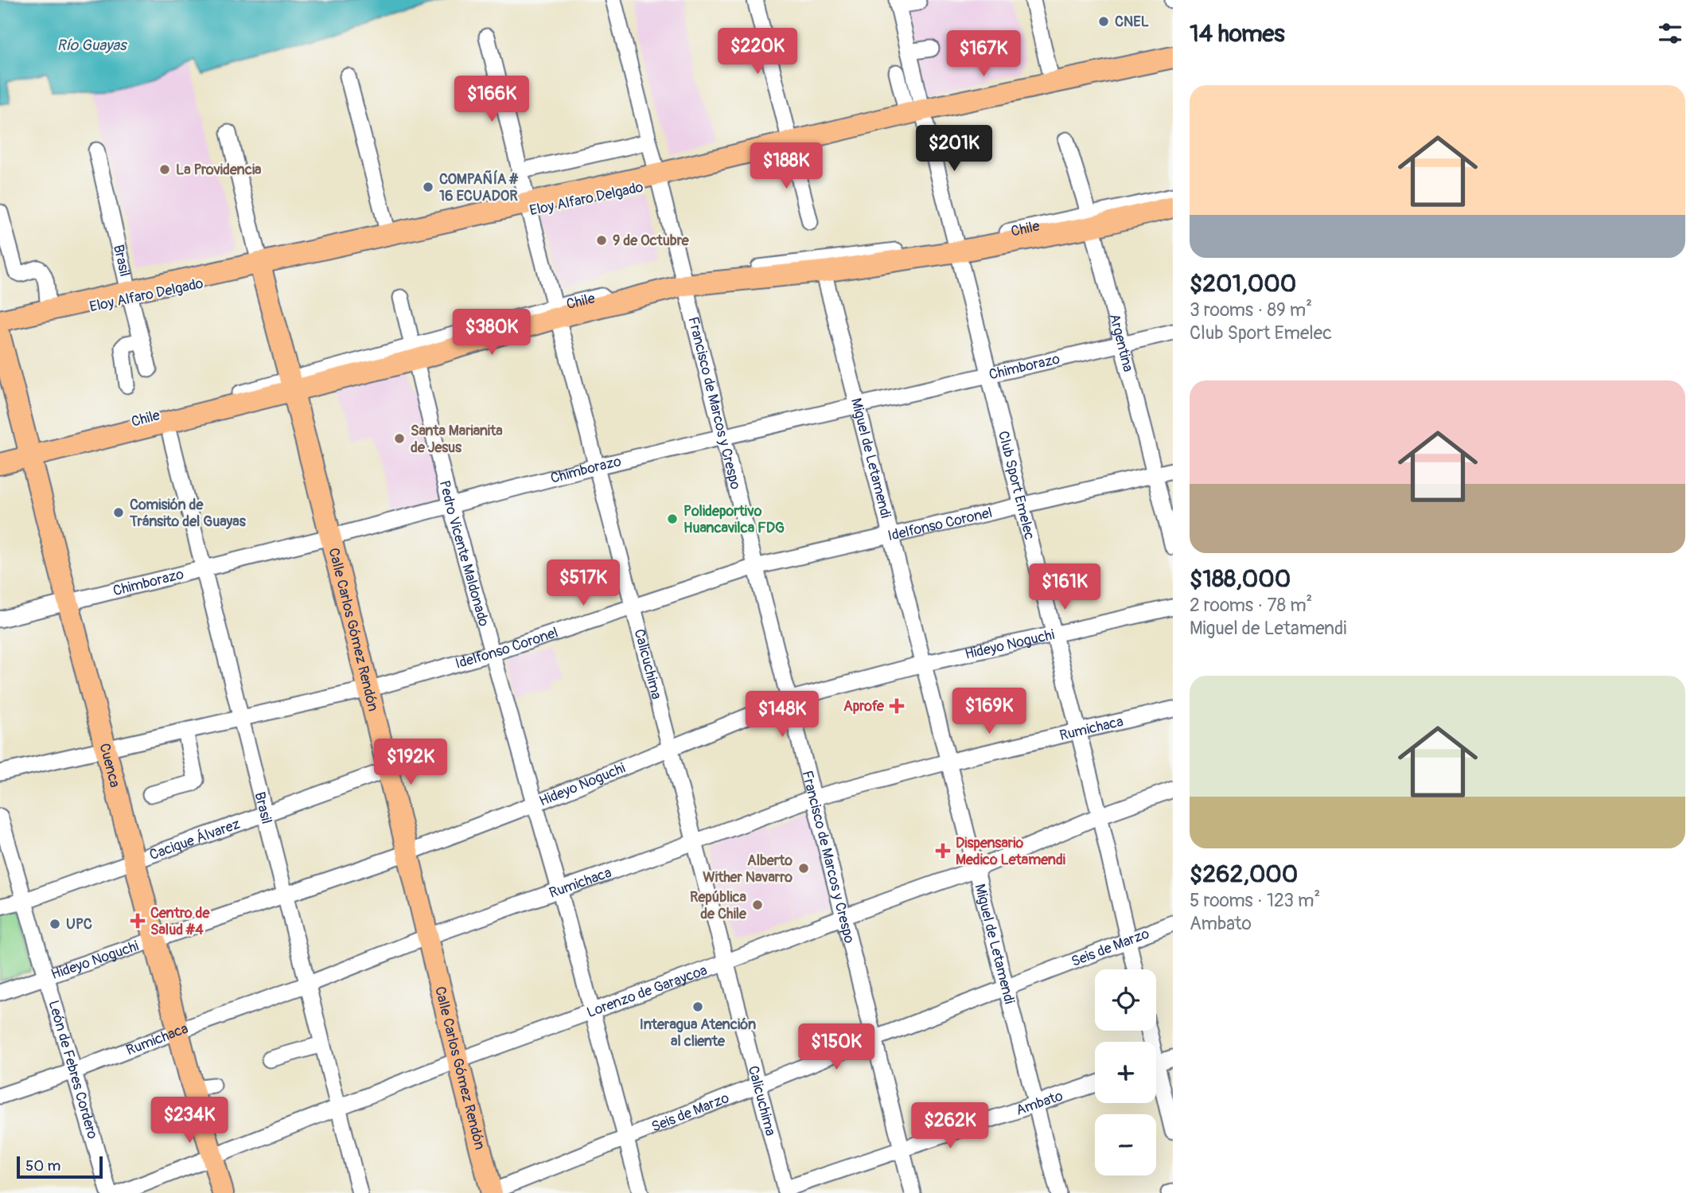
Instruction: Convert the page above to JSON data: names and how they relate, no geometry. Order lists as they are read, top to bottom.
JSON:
{
  "streets": {
    "main road": [
      "Eloy Alfaro Delgado",
      "Chile",
      "Calle Carlos Gómez Rendón",
      "Cuenca"
    ],
    "street": [
      "Brasil",
      "Argentina",
      "Chimborazo",
      "Francisco de Marcos y Crespo",
      "Miguel de Letamendi",
      "Club Sport Emelec",
      "Idelfonso Coronel",
      "Pedro Vicente Maldonado",
      "Hideyo Noguchi",
      "Calicuchima",
      "Rumichaca",
      "Cacique Álvarez",
      "Seis de Marzo",
      "Lorenzo de Garaycoa",
      "León de Febres Cordero",
      "Ambato"
    ]
  },
  "crossings": [
    ["Eloy Alfaro Delgado", "Brasil"],
    ["Eloy Alfaro Delgado", "Francisco de Marcos y Crespo"],
    ["Eloy Alfaro Delgado", "Club Sport Emelec"],
    ["Eloy Alfaro Delgado", "Calle Carlos Gómez Rendón"],
    ["Eloy Alfaro Delgado", "Calicuchima"],
    ["Chile", "Brasil"],
    ["Chile", "Argentina"],
    ["Chile", "Francisco de Marcos y Crespo"],
    ["Chile", "Miguel de Letamendi"],
    ["Chile", "Club Sport Emelec"],
    ["Chile", "Pedro Vicente Maldonado"],
    ["Chile", "Calle Carlos Gómez Rendón"],
    ["Chile", "Calicuchima"],
    ["Chile", "Cuenca"],
    ["Brasil", "Chimborazo"],
    ["Brasil", "Idelfonso Coronel"],
    ["Brasil", "Hideyo Noguchi"],
    ["Brasil", "Rumichaca"],
    ["Brasil", "Cacique Álvarez"],
    ["Brasil", "Lorenzo de Garaycoa"],
    ["Argentina", "Chimborazo"],
    ["Argentina", "Idelfonso Coronel"],
    ["Chimborazo", "Francisco de Marcos y Crespo"],
    ["Chimborazo", "Miguel de Letamendi"],
    ["Chimborazo", "Club Sport Emelec"],
    ["Chimborazo", "Pedro Vicente Maldonado"],
    ["Chimborazo", "Calle Carlos Gómez Rendón"],
    ["Chimborazo", "Calicuchima"],
    ["Chimborazo", "Cuenca"],
    ["Francisco de Marcos y Crespo", "Idelfonso Coronel"],
    ["Francisco de Marcos y Crespo", "Hideyo Noguchi"],
    ["Francisco de Marcos y Crespo", "Rumichaca"],
    ["Francisco de Marcos y Crespo", "Seis de Marzo"],
    ["Francisco de Marcos y Crespo", "Lorenzo de Garaycoa"],
    ["Francisco de Marcos y Crespo", "Ambato"],
    ["Miguel de Letamendi", "Idelfonso Coronel"],
    ["Miguel de Letamendi", "Hideyo Noguchi"],
    ["Miguel de Letamendi", "Rumichaca"],
    ["Miguel de Letamendi", "Seis de Marzo"],
    ["Miguel de Letamendi", "Lorenzo de Garaycoa"],
    ["Miguel de Letamendi", "Ambato"],
    ["Club Sport Emelec", "Idelfonso Coronel"],
    ["Club Sport Emelec", "Hideyo Noguchi"],
    ["Club Sport Emelec", "Rumichaca"],
    ["Club Sport Emelec", "Seis de Marzo"],
    ["Club Sport Emelec", "Lorenzo de Garaycoa"],
    ["Idelfonso Coronel", "Pedro Vicente Maldonado"],
    ["Idelfonso Coronel", "Calle Carlos Gómez Rendón"],
    ["Idelfonso Coronel", "Calicuchima"],
    ["Idelfonso Coronel", "Cuenca"],
    ["Pedro Vicente Maldonado", "Hideyo Noguchi"],
    ["Pedro Vicente Maldonado", "Rumichaca"],
    ["Pedro Vicente Maldonado", "Seis de Marzo"],
    ["Pedro Vicente Maldonado", "Lorenzo de Garaycoa"],
    ["Calle Carlos Gómez Rendón", "Hideyo Noguchi"],
    ["Calle Carlos Gómez Rendón", "Rumichaca"],
    ["Calle Carlos Gómez Rendón", "Cacique Álvarez"],
    ["Calle Carlos Gómez Rendón", "Seis de Marzo"],
    ["Calle Carlos Gómez Rendón", "Lorenzo de Garaycoa"],
    ["Hideyo Noguchi", "Calicuchima"],
    ["Hideyo Noguchi", "Cuenca"],
    ["Hideyo Noguchi", "León de Febres Cordero"],
    ["Calicuchima", "Rumichaca"],
    ["Calicuchima", "Seis de Marzo"],
    ["Calicuchima", "Lorenzo de Garaycoa"],
    ["Calicuchima", "Ambato"],
    ["Rumichaca", "Cuenca"],
    ["Rumichaca", "León de Febres Cordero"],
    ["Cuenca", "Cacique Álvarez"],
    ["Cuenca", "Lorenzo de Garaycoa"],
    ["Cacique Álvarez", "León de Febres Cordero"]
  ],
  "water": ["Río Guayas"],
  "places": {
    "other": [
      "CNEL",
      "La Providencia",
      "COMPAÑÍA # 16 ECUADOR",
      "9 de Octubre",
      "Santa Marianita de Jesus",
      "Comisión de Tránsito del Guayas",
      "Polideportivo Huancavilca FDG",
      "Alberto Wither Navarro",
      "República de Chile",
      "UPC",
      "Interagua Atención al cliente"
    ],
    "health": ["Aprofe", "Dispensario Medico Letamendi", "Centro de Salud #4"]
  },
  "scale_bar": "50 m",
  "page": {
    "heading": "14 homes",
    "price": [
      "$220K",
      "$167K",
      "$166K",
      "$201K",
      "$188K",
      "$380K",
      "$517K",
      "$161K",
      "$169K",
      "$148K",
      "$192K",
      "$150K",
      "$234K",
      "$262K"
    ],
    "list": [
      {
        "name": "$201,000",
        "note": "3 rooms · 89 m² · Club Sport Emelec"
      },
      {
        "name": "$188,000",
        "note": "2 rooms · 78 m² · Miguel de Letamendi"
      },
      {
        "name": "$262,000",
        "note": "5 rooms · 123 m² · Ambato"
      }
    ],
    "map_buttons": ["+", "−"],
    "scale": "50 m"
  }
}
